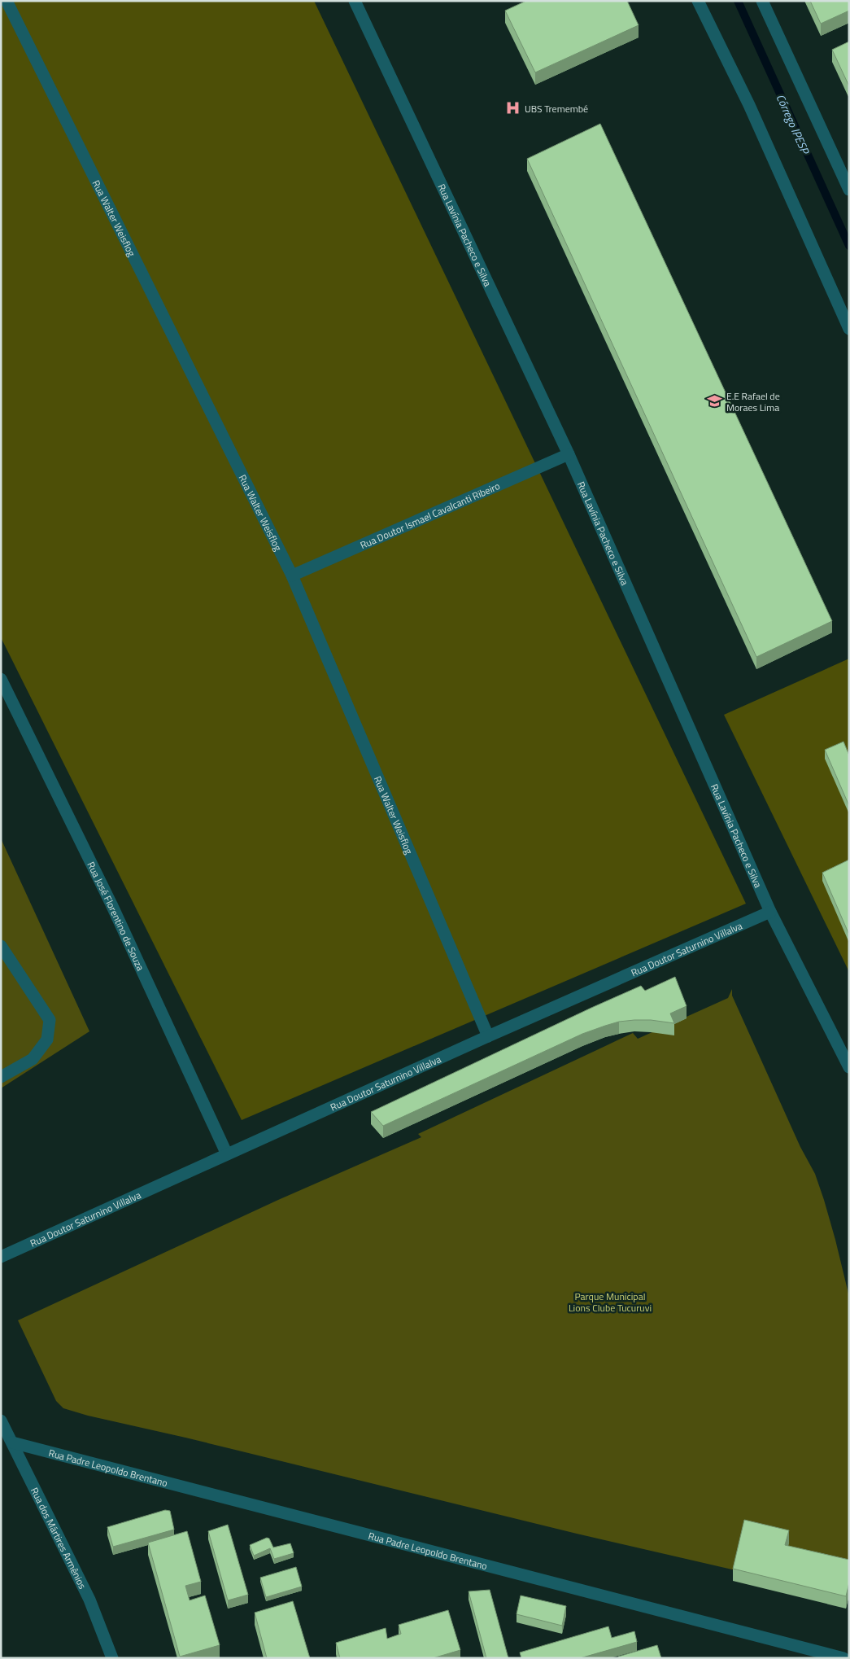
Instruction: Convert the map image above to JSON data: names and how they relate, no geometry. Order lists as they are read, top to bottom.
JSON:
{
  "streets": {
    "street": [
      "Rua Walter Weisflog",
      "Rua Lavínia Pacheco e Silva",
      "Rua Doutor Ismael Cavalcanti Ribeiro",
      "Rua José Florentino de Souza",
      "Rua Doutor Saturnino Villalva",
      "Rua Padre Leopoldo Brentano",
      "Rua dos Mártires Armênios"
    ]
  },
  "crossings": [
    ["Rua Walter Weisflog", "Rua Doutor Ismael Cavalcanti Ribeiro"],
    ["Rua Walter Weisflog", "Rua Doutor Saturnino Villalva"],
    ["Rua Lavínia Pacheco e Silva", "Rua Doutor Ismael Cavalcanti Ribeiro"],
    ["Rua Lavínia Pacheco e Silva", "Rua Doutor Saturnino Villalva"],
    ["Rua José Florentino de Souza", "Rua Doutor Saturnino Villalva"],
    ["Rua Padre Leopoldo Brentano", "Rua dos Mártires Armênios"]
  ],
  "water": ["Córrego IPESP"],
  "parks": ["Parque Municipal Lions Clube Tucuruvi"],
  "places": {
    "hospital": ["UBS Tremembé"],
    "school or university": ["E.E Rafael de Moraes Lima"]
  }
}
